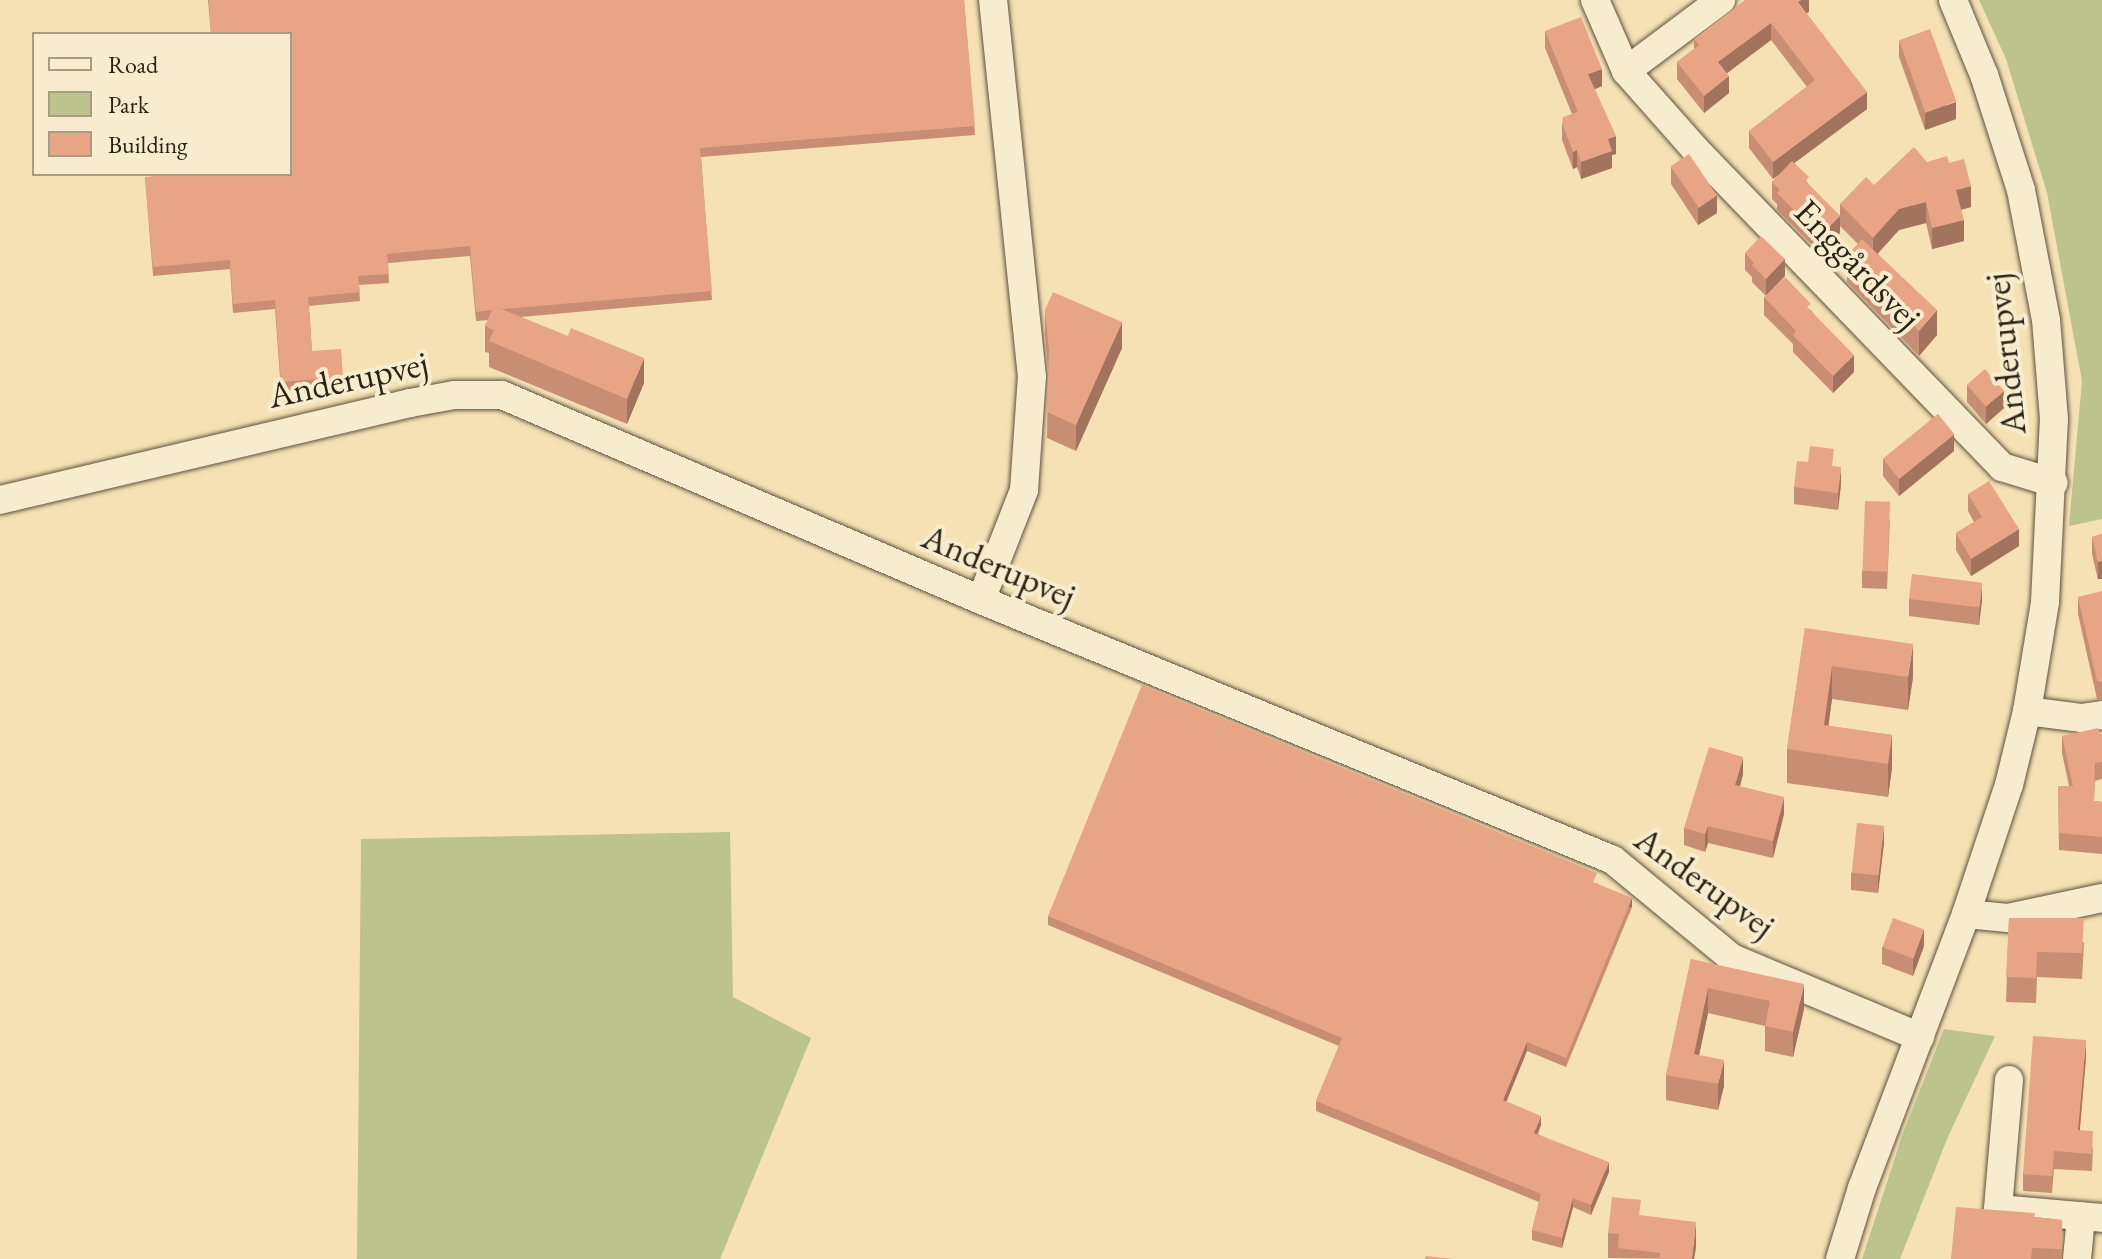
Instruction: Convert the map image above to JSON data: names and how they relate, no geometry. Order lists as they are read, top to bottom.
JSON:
{
  "streets": {
    "street": ["Enggårdsvej", "Anderupvej"]
  },
  "crossings": [
    ["Enggårdsvej", "Anderupvej"]
  ],
  "legend": ["Road", "Park", "Building"]
}
